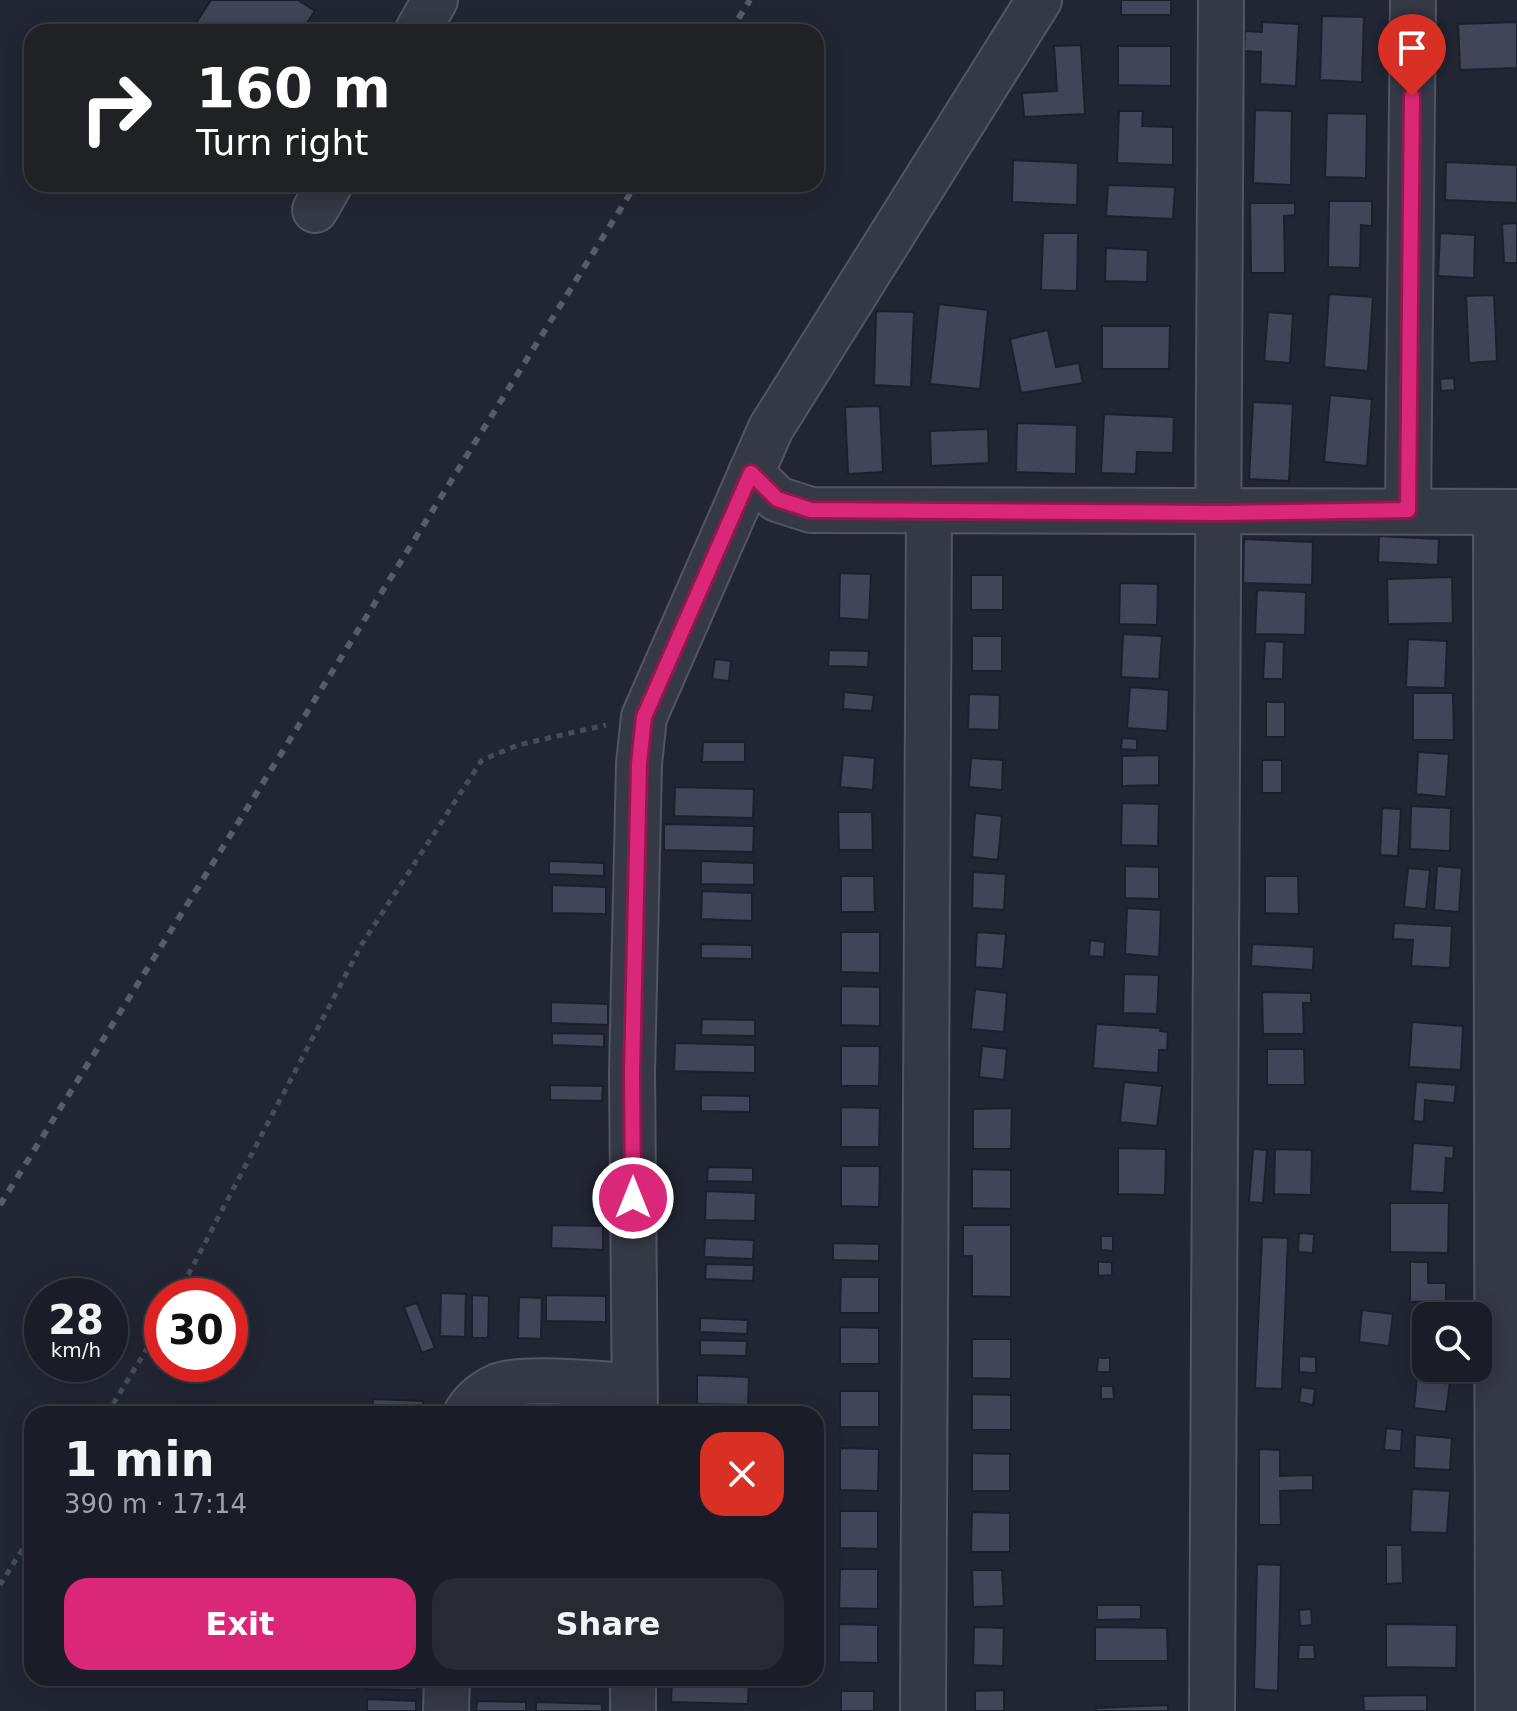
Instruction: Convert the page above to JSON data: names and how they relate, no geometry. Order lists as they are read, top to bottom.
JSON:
{
  "page": {
    "turn": ["160 m", "Turn right"],
    "speed": "28 km/h",
    "limit": "30",
    "heading": ["1 min", "390 m · 17:14"],
    "buttons": ["Exit", "Share"]
  }
}
